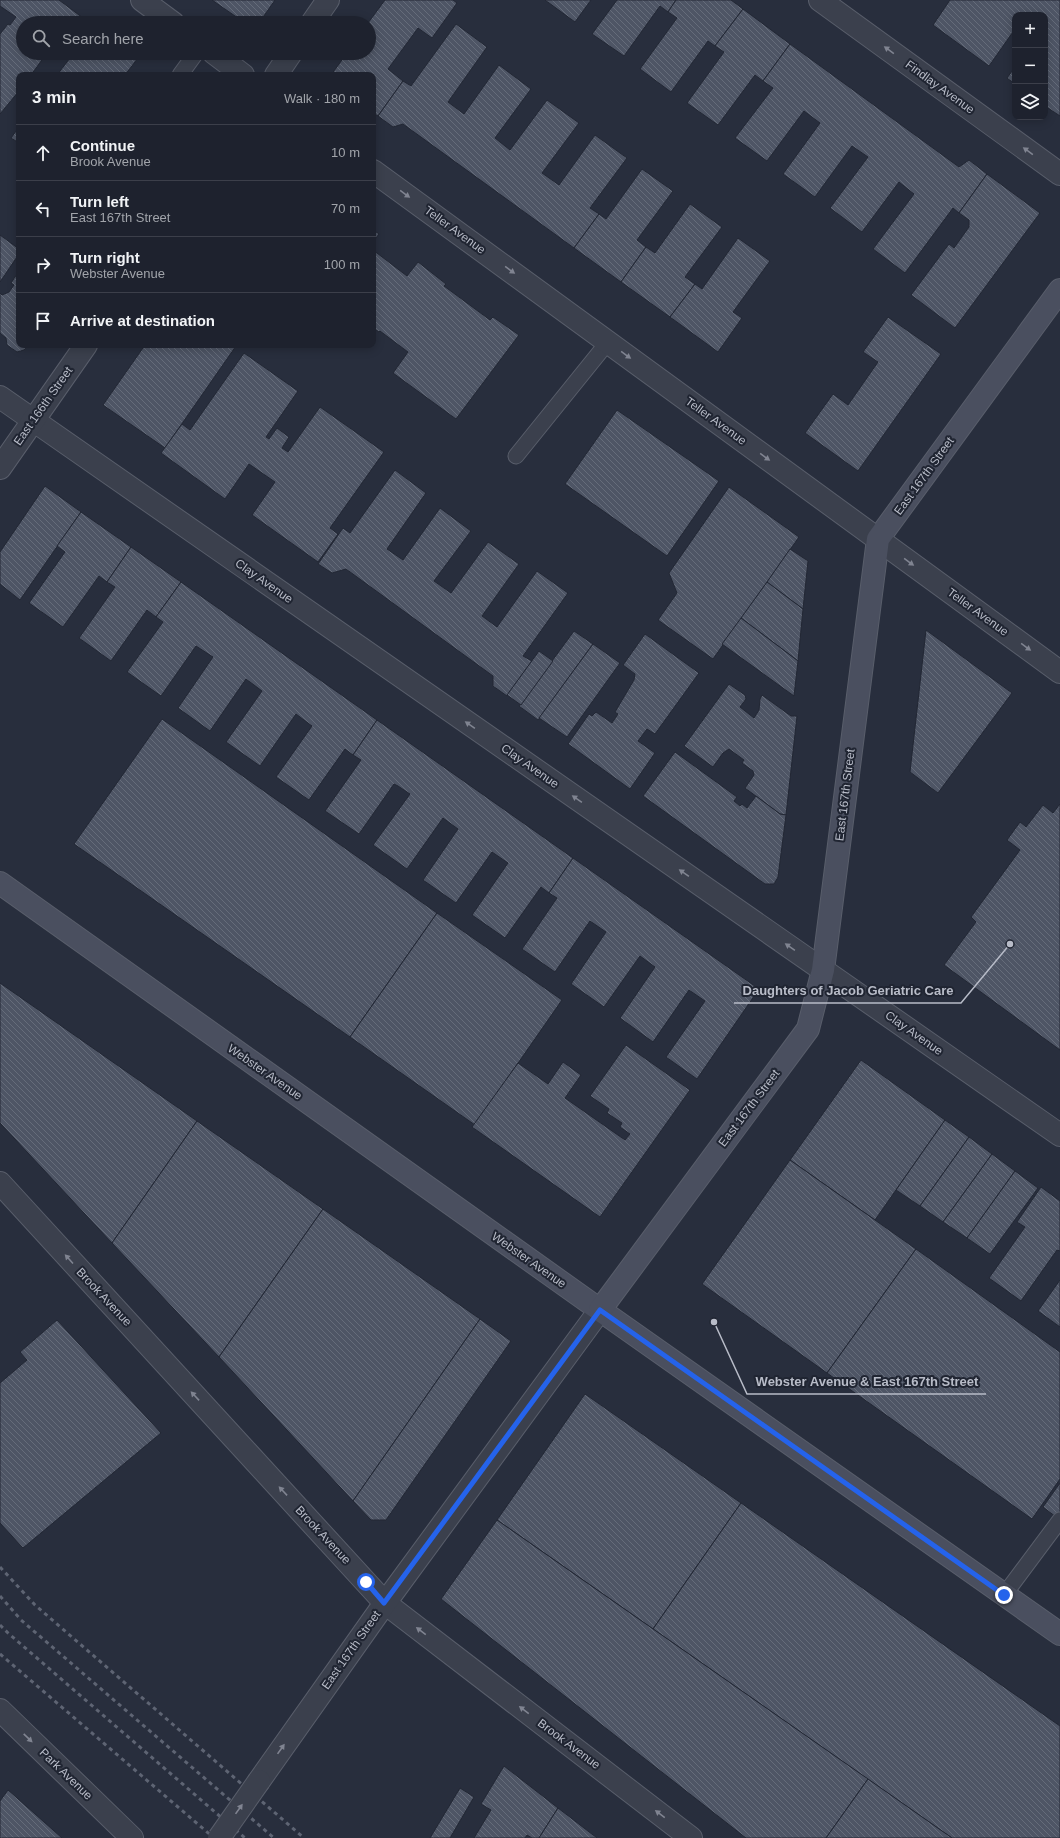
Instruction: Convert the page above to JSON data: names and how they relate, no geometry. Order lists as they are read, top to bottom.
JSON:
{
  "streets": {
    "main road": ["East 167th Street", "Webster Avenue"],
    "street": [
      "Findlay Avenue",
      "Teller Avenue",
      "East 166th Street",
      "Clay Avenue",
      "Brook Avenue",
      "Park Avenue"
    ]
  },
  "crossings": [
    ["Teller Avenue", "East 167th Street"],
    ["East 166th Street", "Clay Avenue"],
    ["East 167th Street", "Clay Avenue"],
    ["East 167th Street", "Webster Avenue"],
    ["East 167th Street", "Brook Avenue"]
  ],
  "one_way": [
    "Findlay Avenue",
    "Teller Avenue",
    "Clay Avenue",
    "Brook Avenue",
    "Park Avenue"
  ],
  "places": ["Daughters of Jacob Geriatric Care", "Webster Avenue & East 167th Street"],
  "page": {
    "map_buttons": ["+", "−"],
    "search": "Search here",
    "heading": ["3 min", "Walk · 180 m"],
    "list": [
      ["Continue", "Brook Avenue", "10 m"],
      ["Turn left", "East 167th Street", "70 m"],
      ["Turn right", "Webster Avenue", "100 m"],
      "Arrive at destination"
    ]
  }
}
